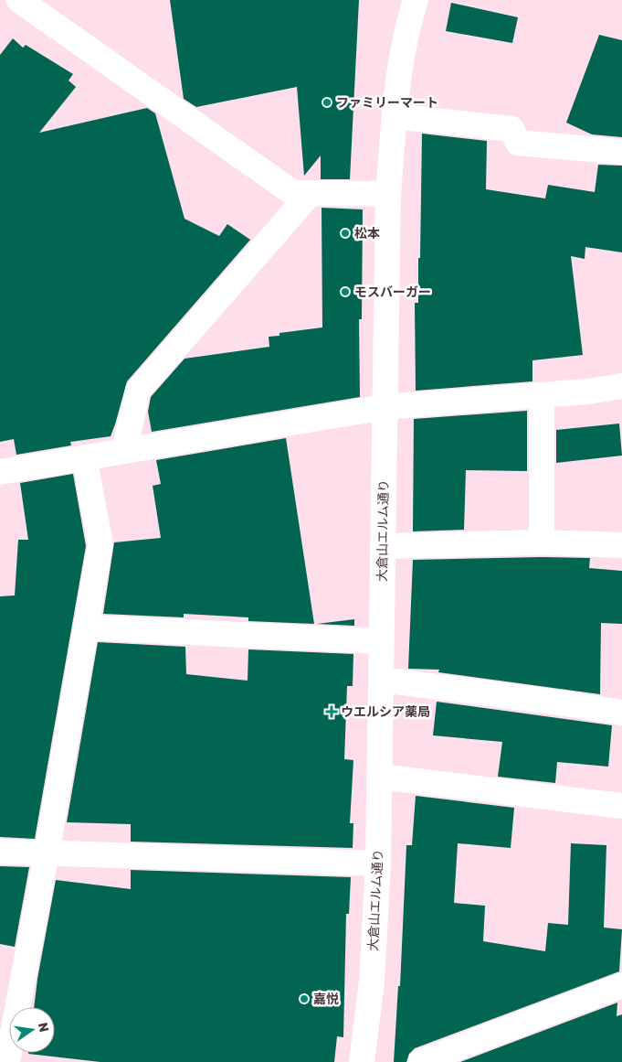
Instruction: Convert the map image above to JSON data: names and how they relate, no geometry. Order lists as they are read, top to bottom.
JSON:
{
  "streets": {
    "street": ["大倉山エルム通り"]
  },
  "places": {
    "other": [
      "ファミリーマート",
      "松本",
      "モスバーガー",
      "嘉悦"
    ],
    "health": ["ウエルシア薬局"]
  },
  "north": "right"
}
